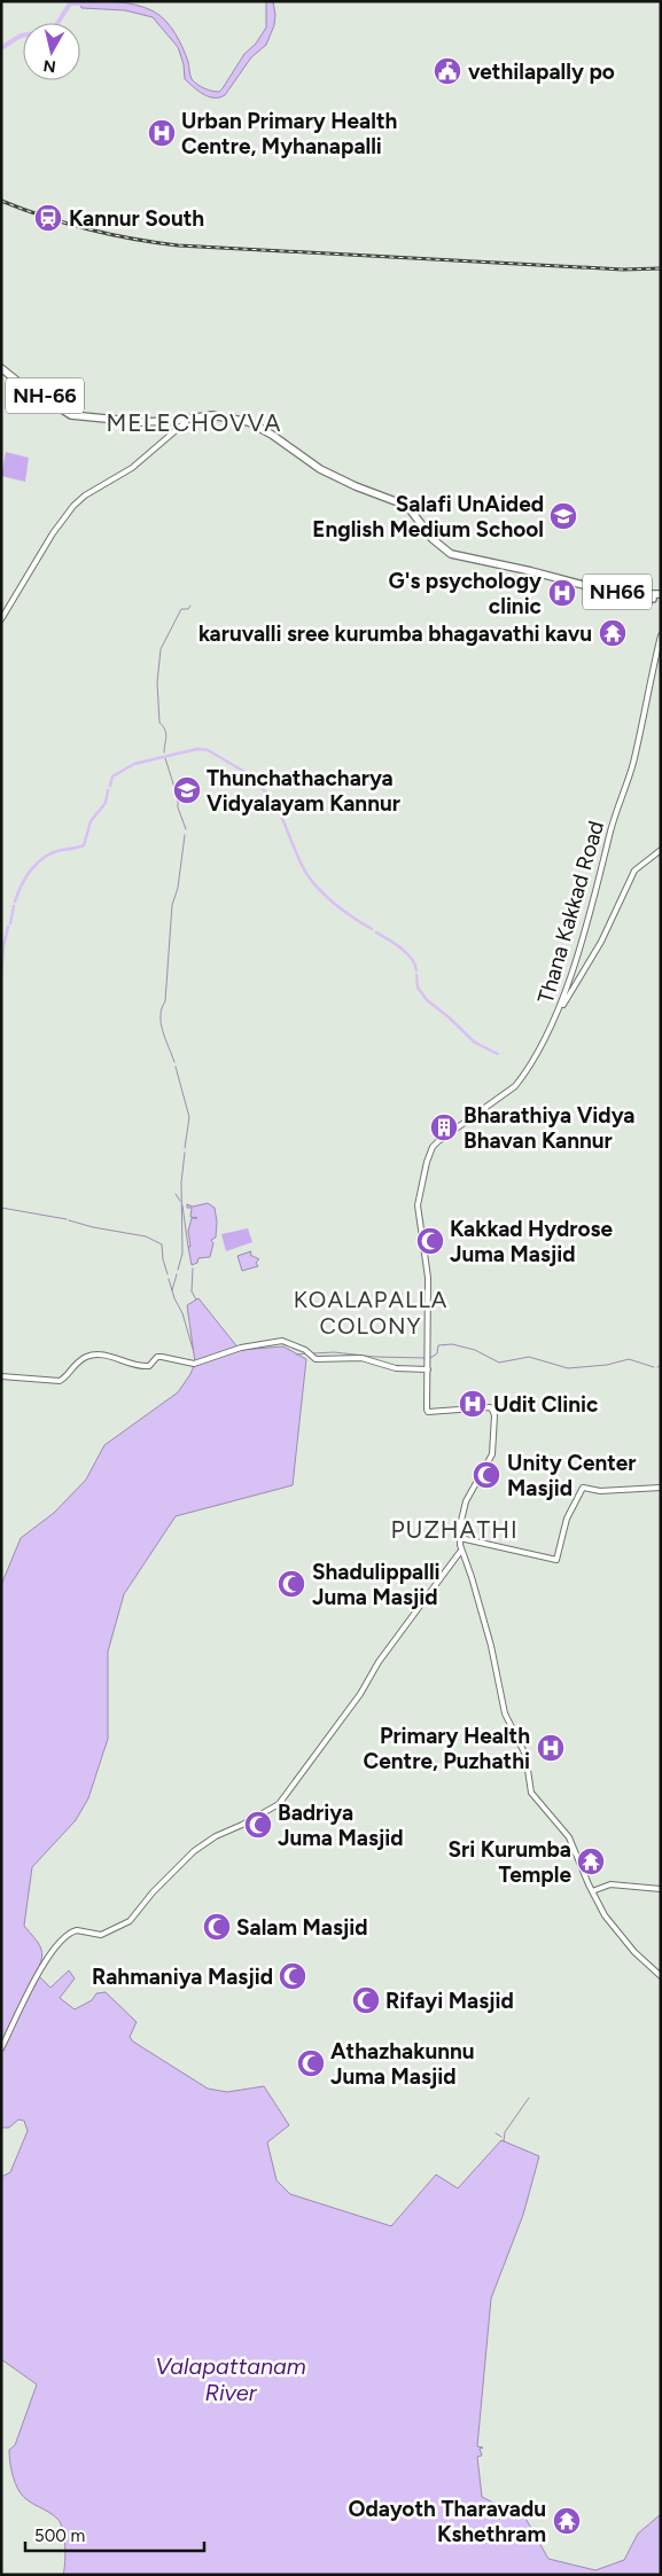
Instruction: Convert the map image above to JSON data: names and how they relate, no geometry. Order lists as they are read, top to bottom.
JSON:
{
  "streets": {
    "highway": ["NH66"],
    "main road": ["Thana Kakkad Road"]
  },
  "districts": ["MELECHOVVA", "KOALAPALLA COLONY", "PUZHATHI"],
  "water": ["Valapattanam River"],
  "places": {
    "public building": ["vethilapally po"],
    "hospital": [
      "Urban Primary Health Centre, Myhanapalli",
      "G's psychology clinic",
      "Udit Clinic",
      "Primary Health Centre, Puzhathi"
    ],
    "station": ["Kannur South"],
    "school or university": ["Salafi UnAided English Medium School", "Thunchathacharya Vidyalayam Kannur"],
    "temple": ["karuvalli sree kurumba bhagavathi kavu", "Sri Kurumba Temple", "Odayoth Tharavadu Kshethram"],
    "building": ["Bharathiya Vidya Bhavan Kannur"],
    "mosque": [
      "Kakkad Hydrose Juma Masjid",
      "Unity Center Masjid",
      "Shadulippalli Juma Masjid",
      "Badriya Juma Masjid",
      "Salam Masjid",
      "Rahmaniya Masjid",
      "Rifayi Masjid",
      "Athazhakunnu Juma Masjid"
    ]
  },
  "scale_bar": "500 m",
  "north": "bottom"
}
